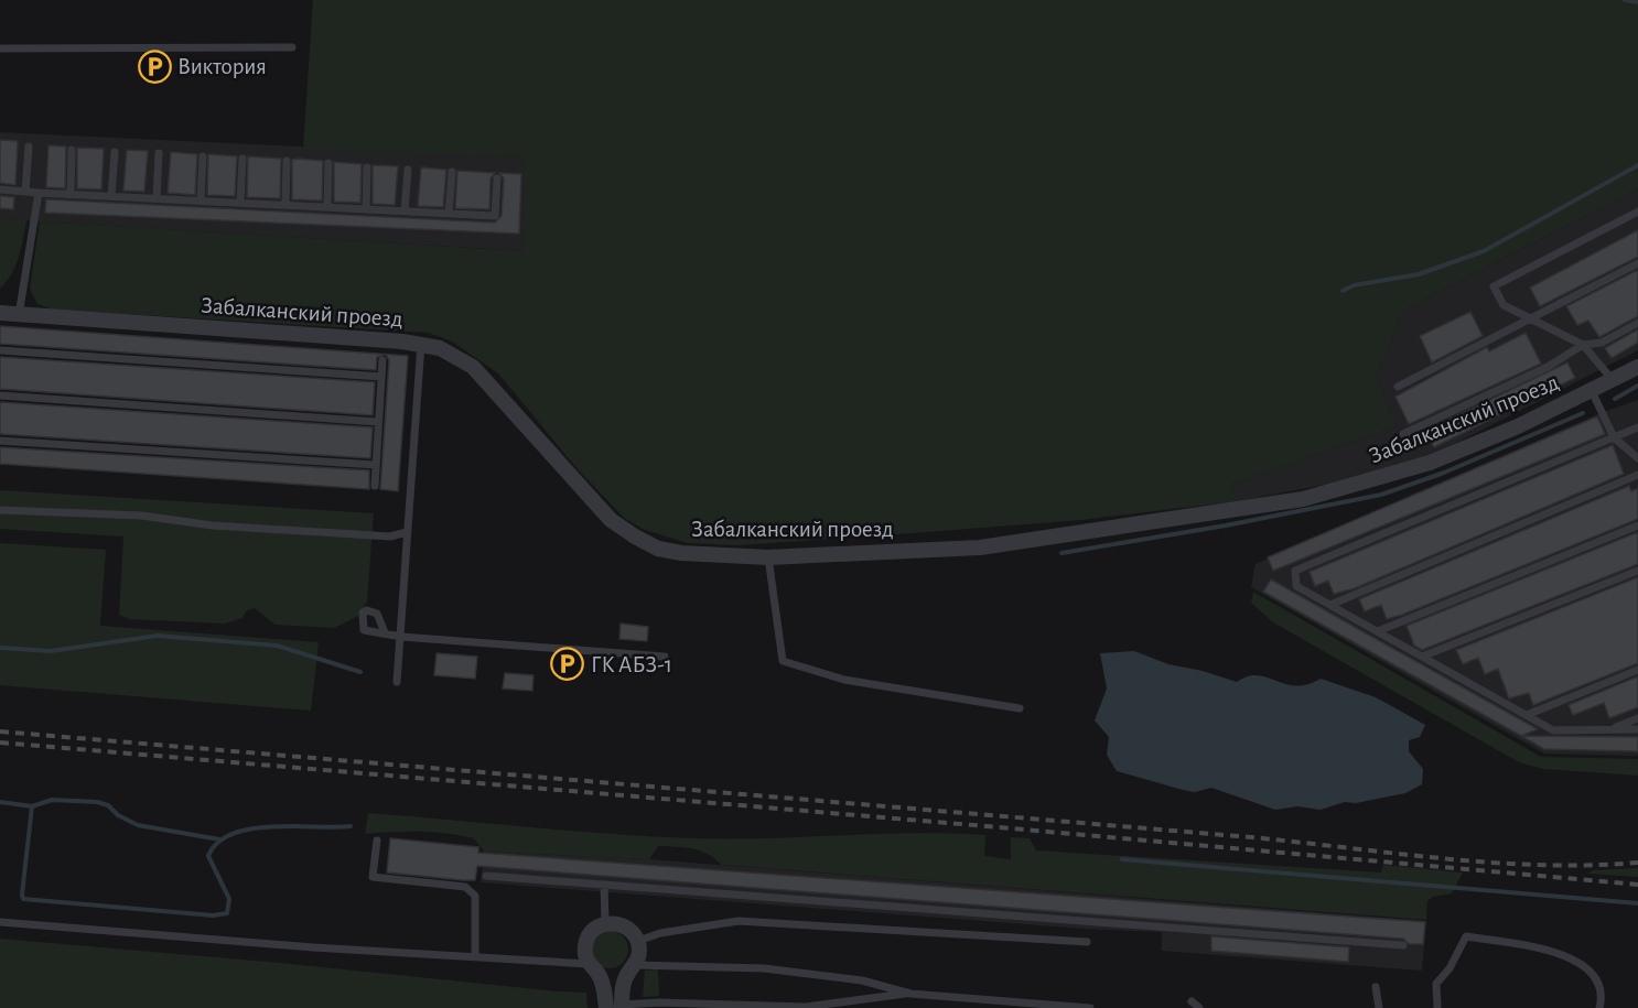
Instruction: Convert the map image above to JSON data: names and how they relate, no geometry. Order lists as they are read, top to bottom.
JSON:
{
  "streets": {
    "street": ["Забалканский проезд"]
  },
  "places": {
    "parking": ["Виктория", "ГК АБЗ-1"]
  }
}
